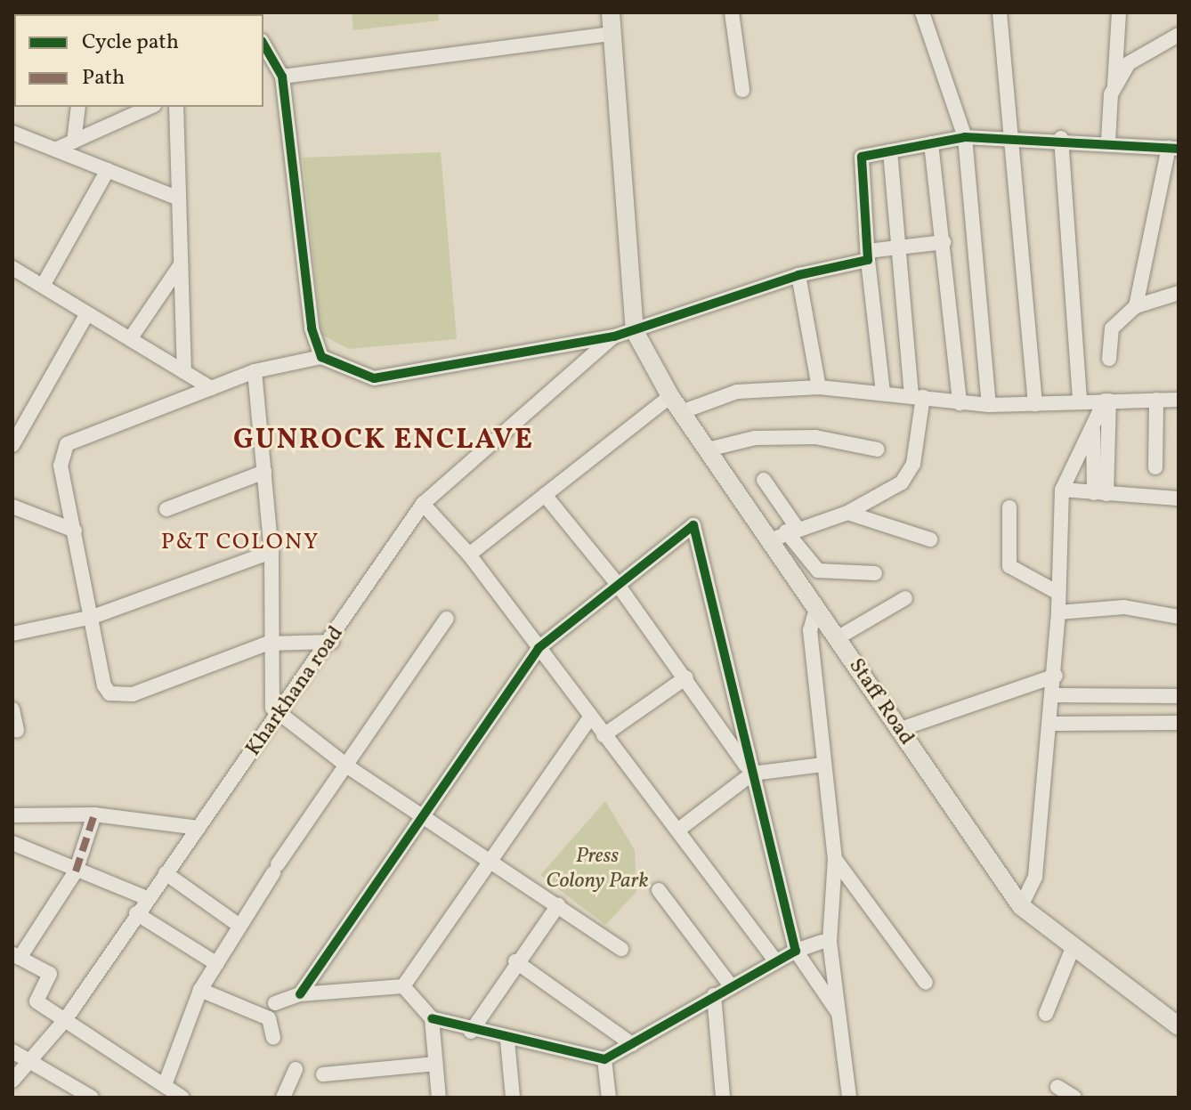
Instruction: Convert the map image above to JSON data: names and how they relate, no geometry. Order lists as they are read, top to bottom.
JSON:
{
  "streets": {
    "main road": ["Staff Road"],
    "street": ["Kharkhana road"]
  },
  "districts": ["GUNROCK ENCLAVE", "P&T COLONY"],
  "parks": ["Press Colony Park"],
  "legend": ["Cycle path", "Path"]
}
